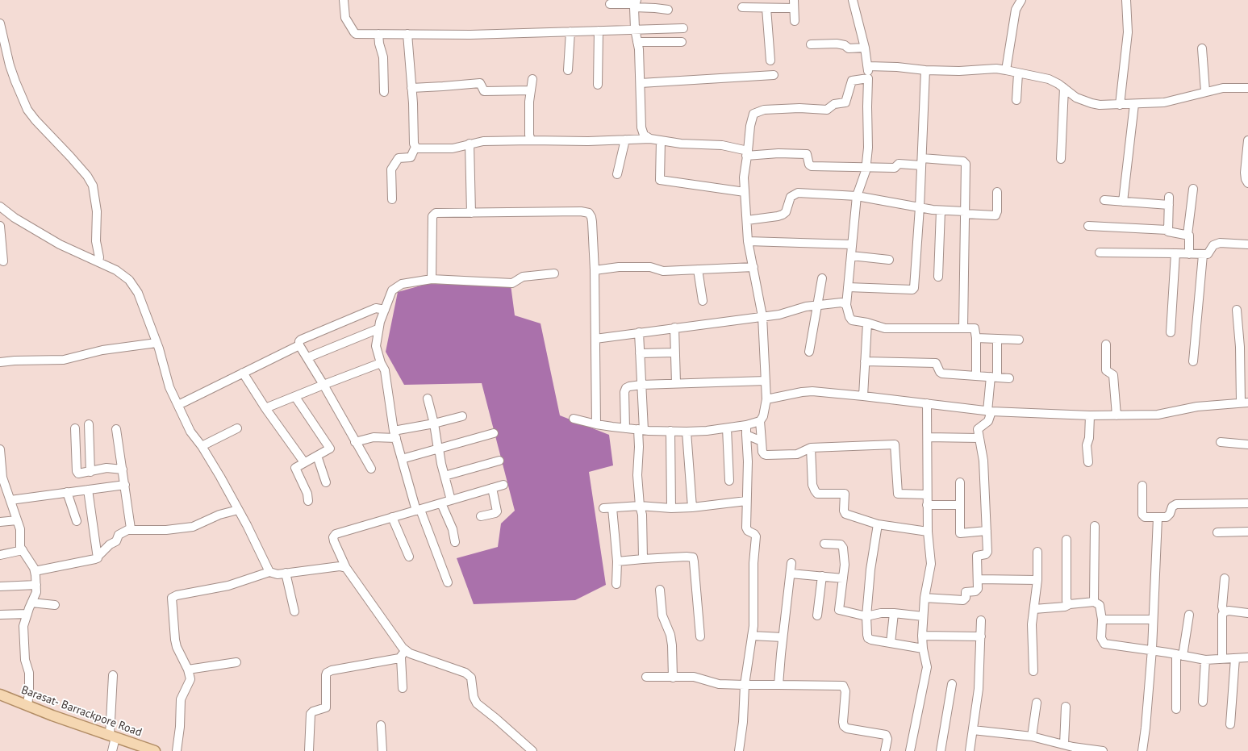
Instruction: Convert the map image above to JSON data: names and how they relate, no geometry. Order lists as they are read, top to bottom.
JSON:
{
  "streets": {
    "main road": ["Barasat- Barrackpore Road"]
  }
}
